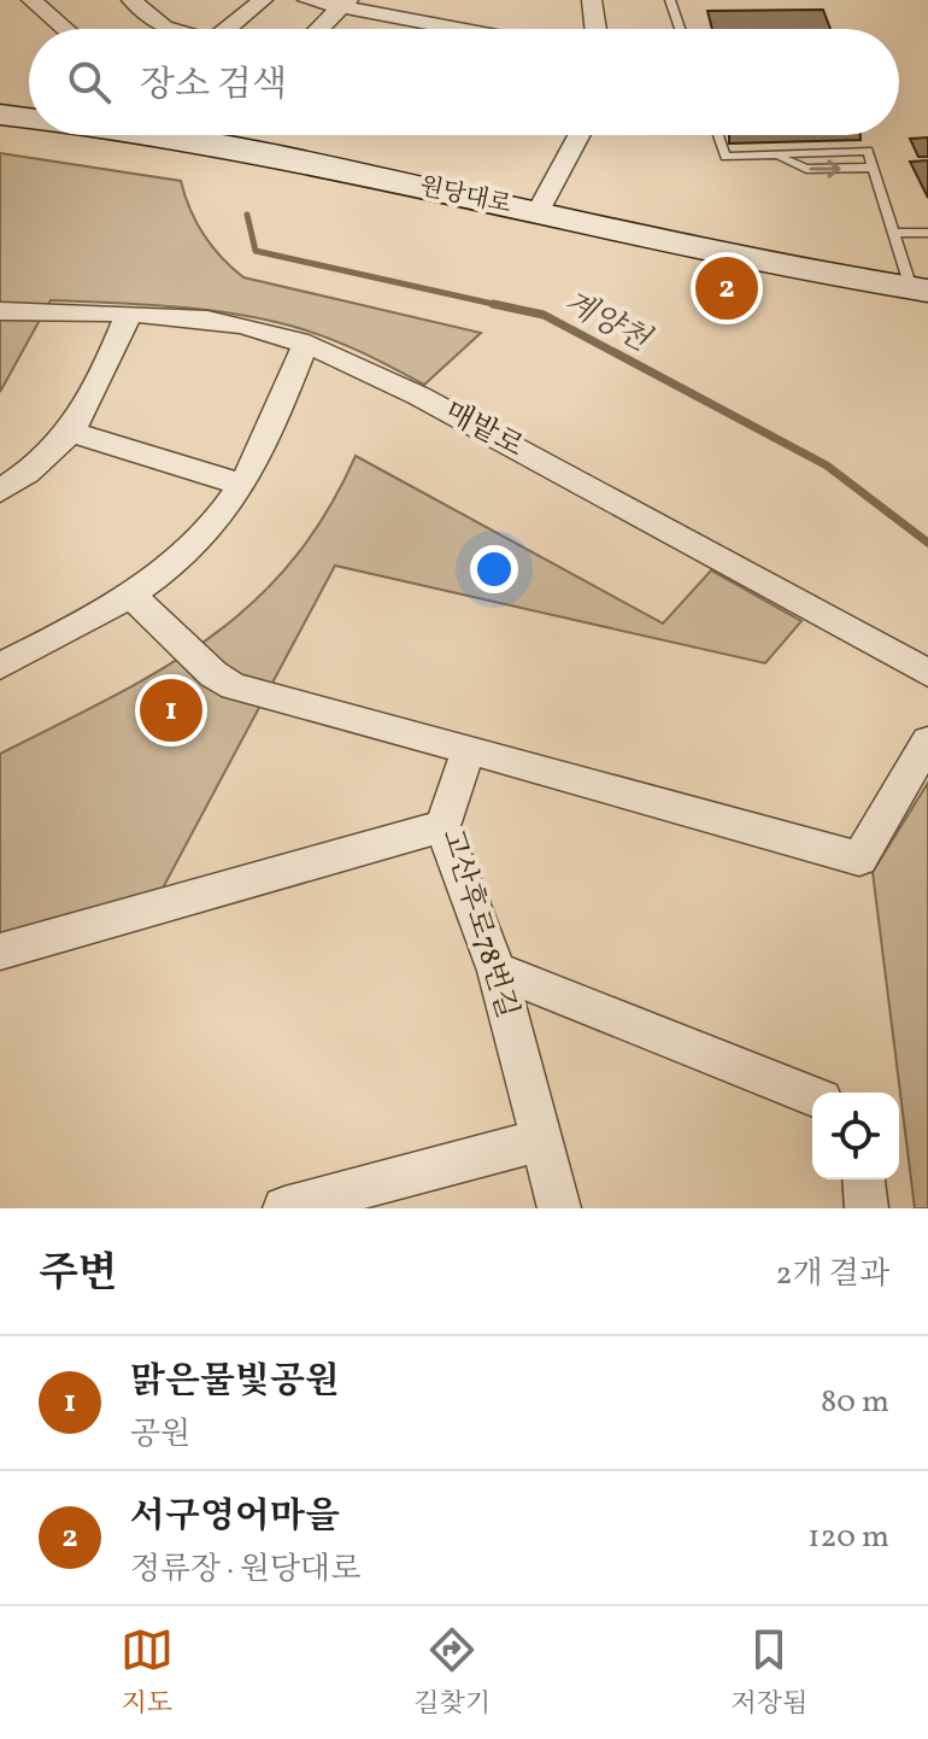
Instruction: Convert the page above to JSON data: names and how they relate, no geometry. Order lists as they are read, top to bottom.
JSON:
{
  "streets": {
    "main road": ["원당대로"],
    "street": ["매밭로", "고산후로78번길"]
  },
  "water": ["계양천"],
  "page": {
    "search": "장소 검색",
    "pins": ["2", "1"],
    "heading": ["주변", "2개 결과"],
    "list": [
      {
        "mark": "1",
        "name": "맑은물빛공원",
        "note": "공원",
        "value": "80 m"
      },
      {
        "mark": "2",
        "name": "서구영어마을",
        "note": "정류장 · 원당대로",
        "value": "120 m"
      }
    ],
    "nav": ["지도", "길찾기", "저장됨"]
  }
}
